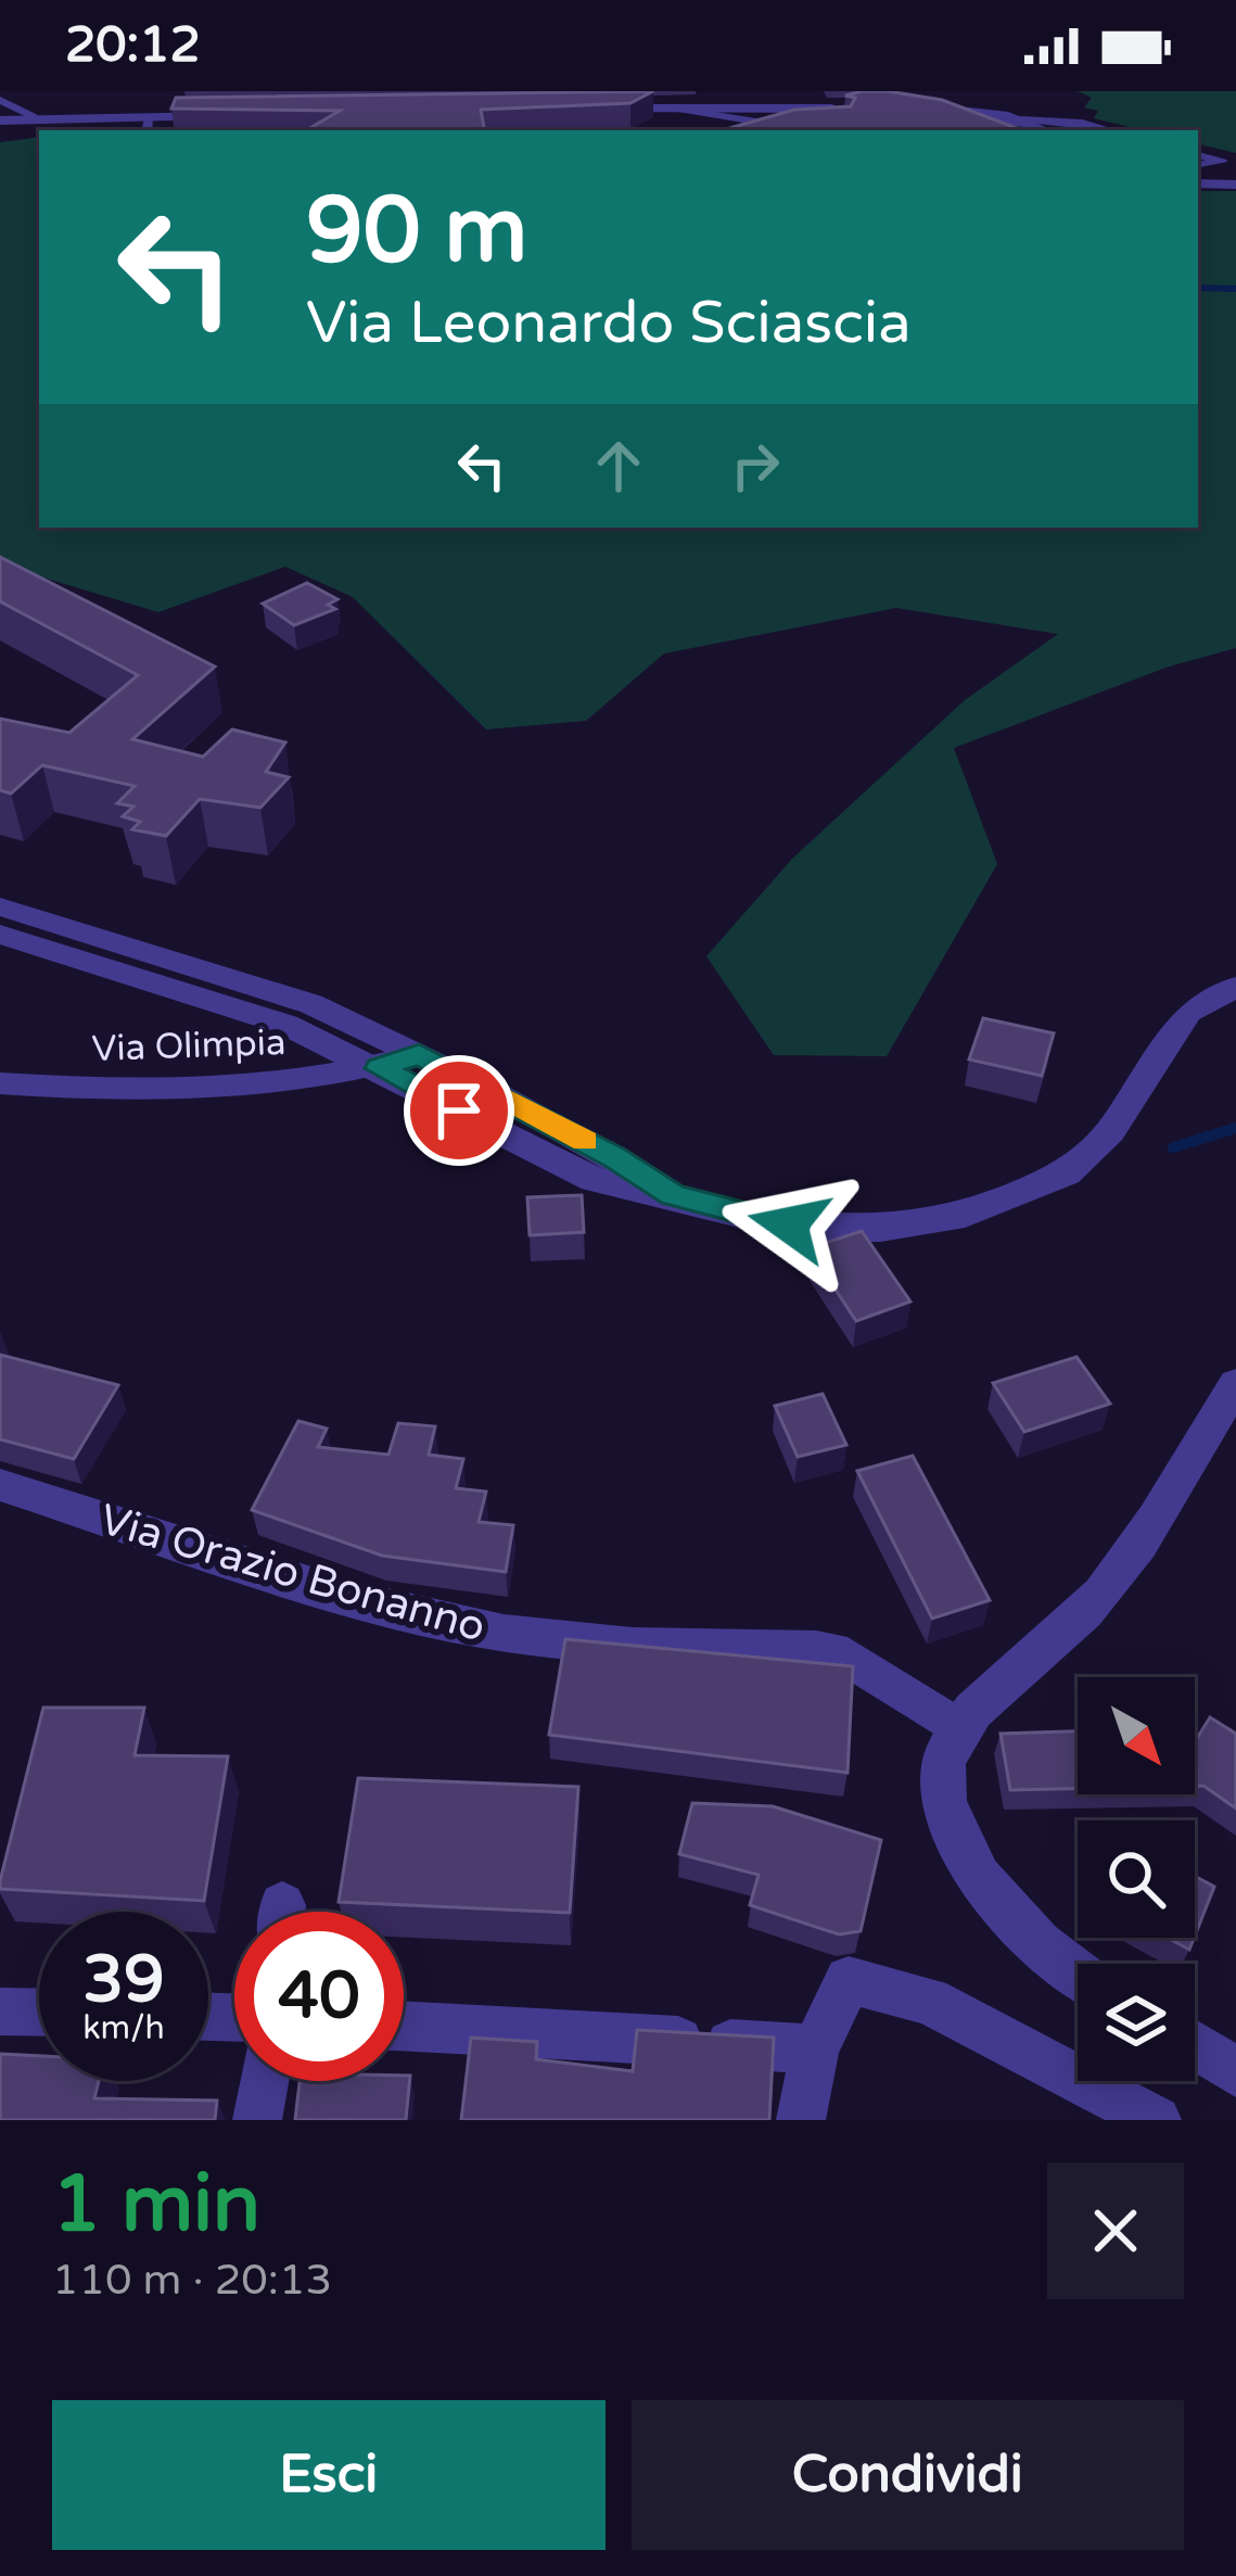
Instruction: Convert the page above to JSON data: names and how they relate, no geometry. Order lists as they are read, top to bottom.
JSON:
{
  "streets": {
    "street": ["Via Olimpia", "Via Orazio Bonanno"]
  },
  "north": "bottom right",
  "page": {
    "status": "20:12",
    "turn": ["90 m", "Via Leonardo Sciascia"],
    "speed": "39 km/h",
    "limit": "40",
    "heading": ["1 min", "110 m · 20:13"],
    "buttons": ["Esci", "Condividi"]
  }
}
